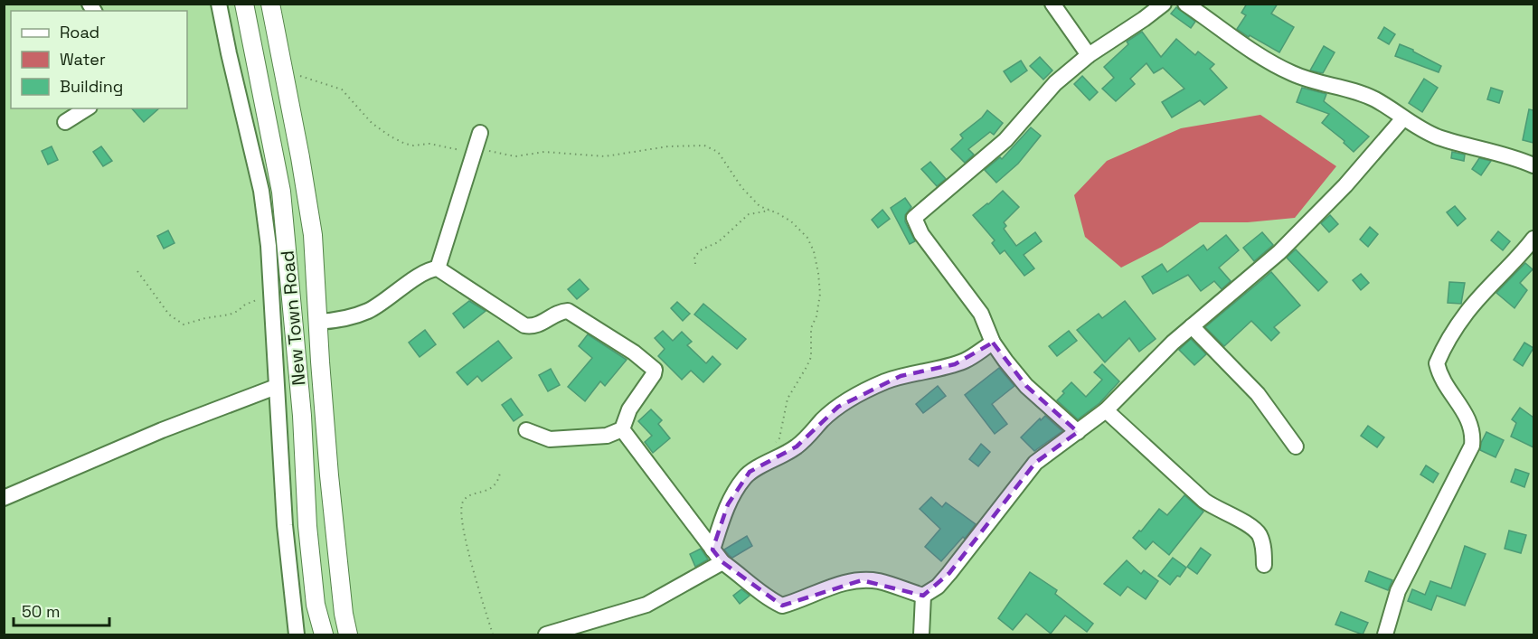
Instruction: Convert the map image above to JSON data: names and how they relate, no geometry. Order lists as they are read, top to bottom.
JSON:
{
  "streets": {
    "main road": ["New Town Road"]
  },
  "legend": ["Road", "Water", "Building"],
  "scale_bar": "50 m"
}
